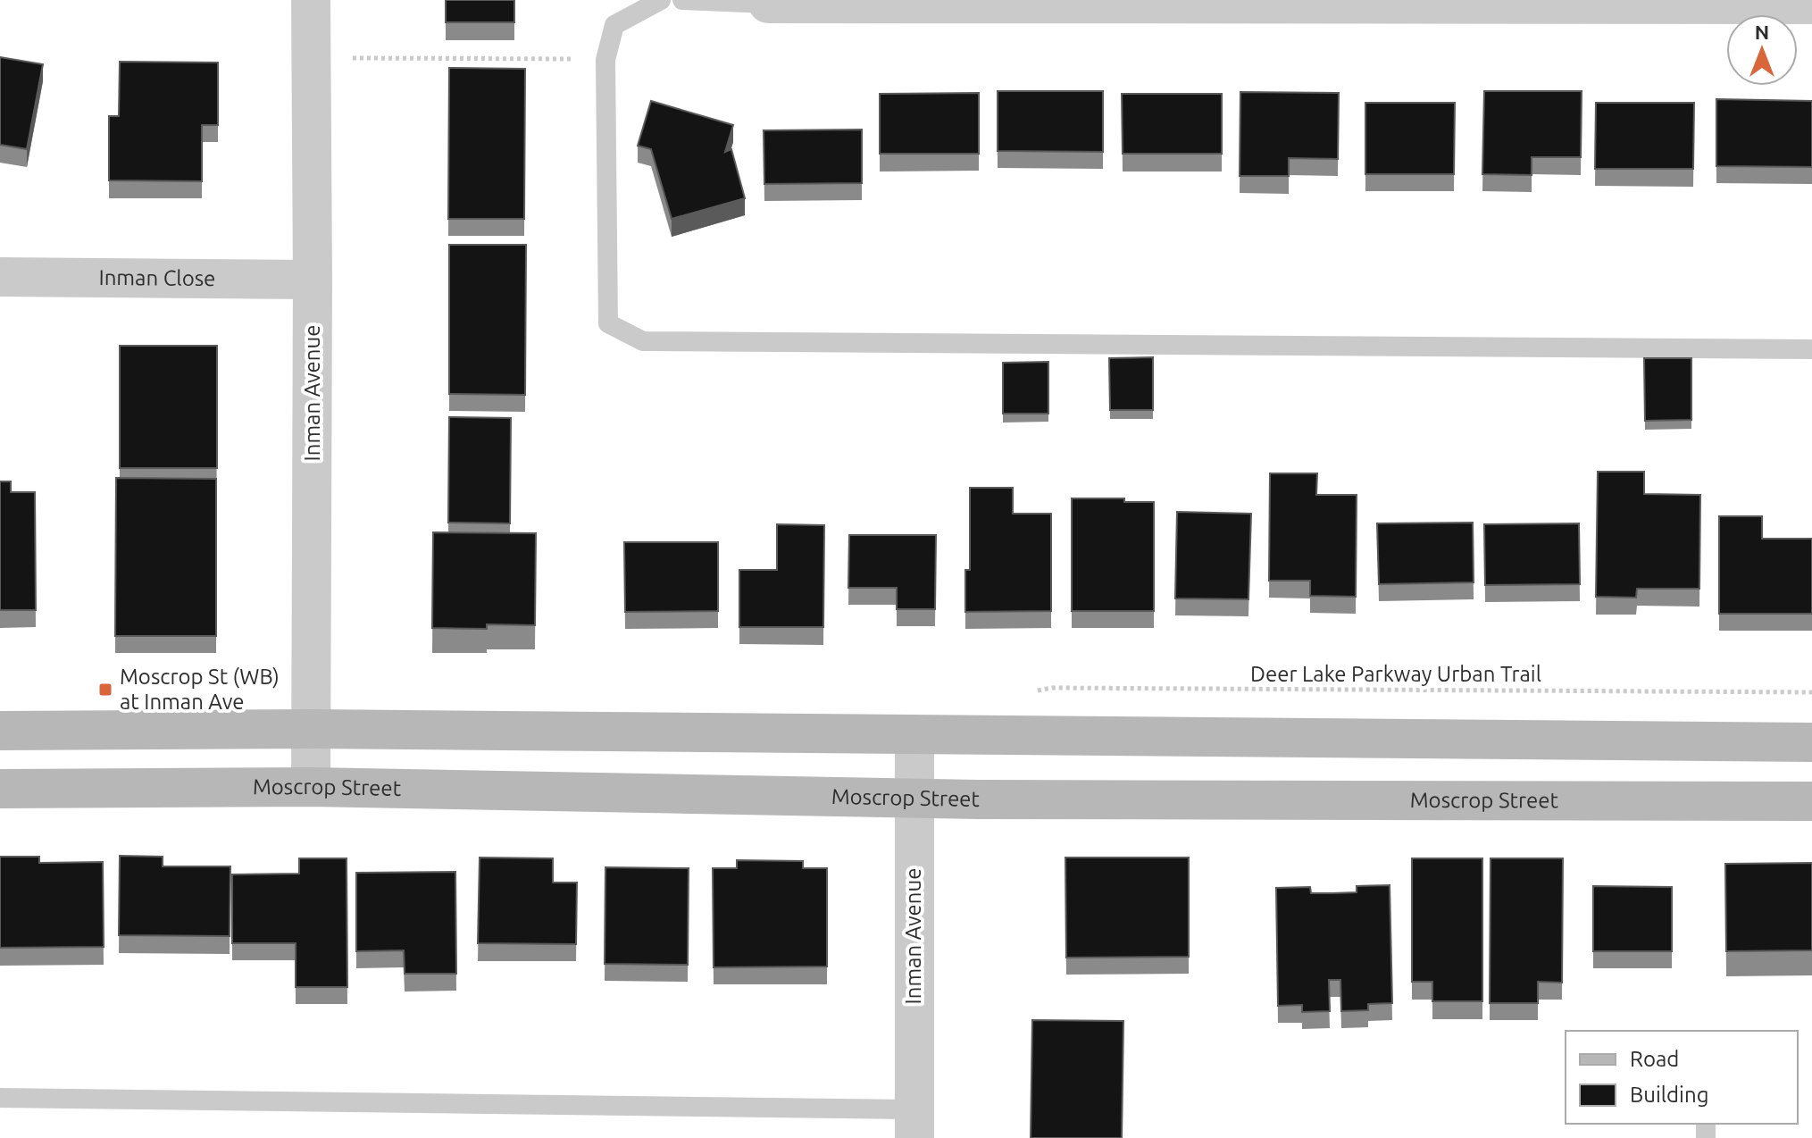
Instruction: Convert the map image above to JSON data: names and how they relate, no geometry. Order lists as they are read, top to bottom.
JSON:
{
  "streets": {
    "street": ["Inman Close", "Inman Avenue", "Moscrop Street"],
    "path": ["Deer Lake Parkway Urban Trail"]
  },
  "crossings": [
    ["Inman Close", "Inman Avenue"],
    ["Inman Avenue", "Moscrop Street"]
  ],
  "places": {
    "transit": ["Moscrop St (WB) at Inman Ave"]
  },
  "legend": ["Road", "Building"],
  "north": "top"
}
